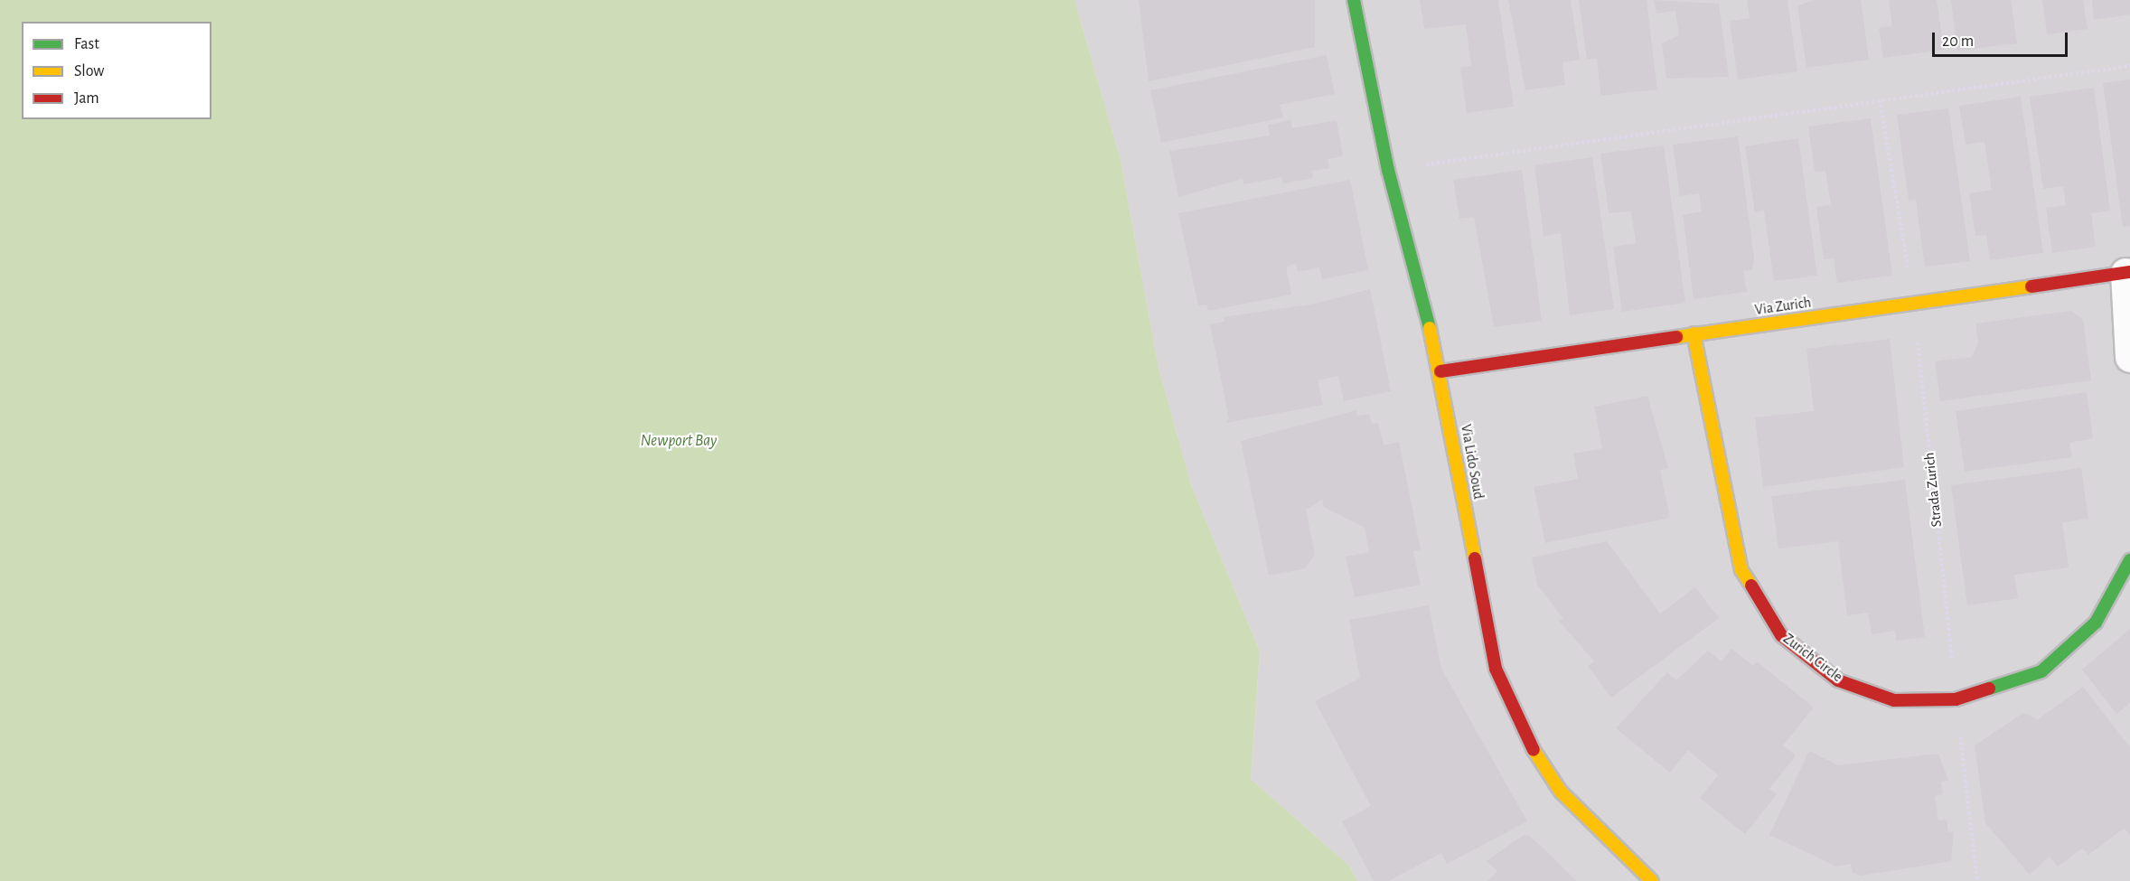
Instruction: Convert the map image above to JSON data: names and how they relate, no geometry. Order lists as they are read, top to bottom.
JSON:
{
  "streets": {
    "street": ["Via Zurich", "Via Lido Soud", "Zurich Circle"],
    "path": ["Strada Zurich"]
  },
  "crossings": [
    ["Via Zurich", "Via Lido Soud"],
    ["Via Zurich", "Strada Zurich"],
    ["Via Zurich", "Zurich Circle"],
    ["Strada Zurich", "Zurich Circle"]
  ],
  "water": ["Newport Bay"],
  "legend": ["Fast", "Slow", "Jam"],
  "scale_bar": "20 m"
}
